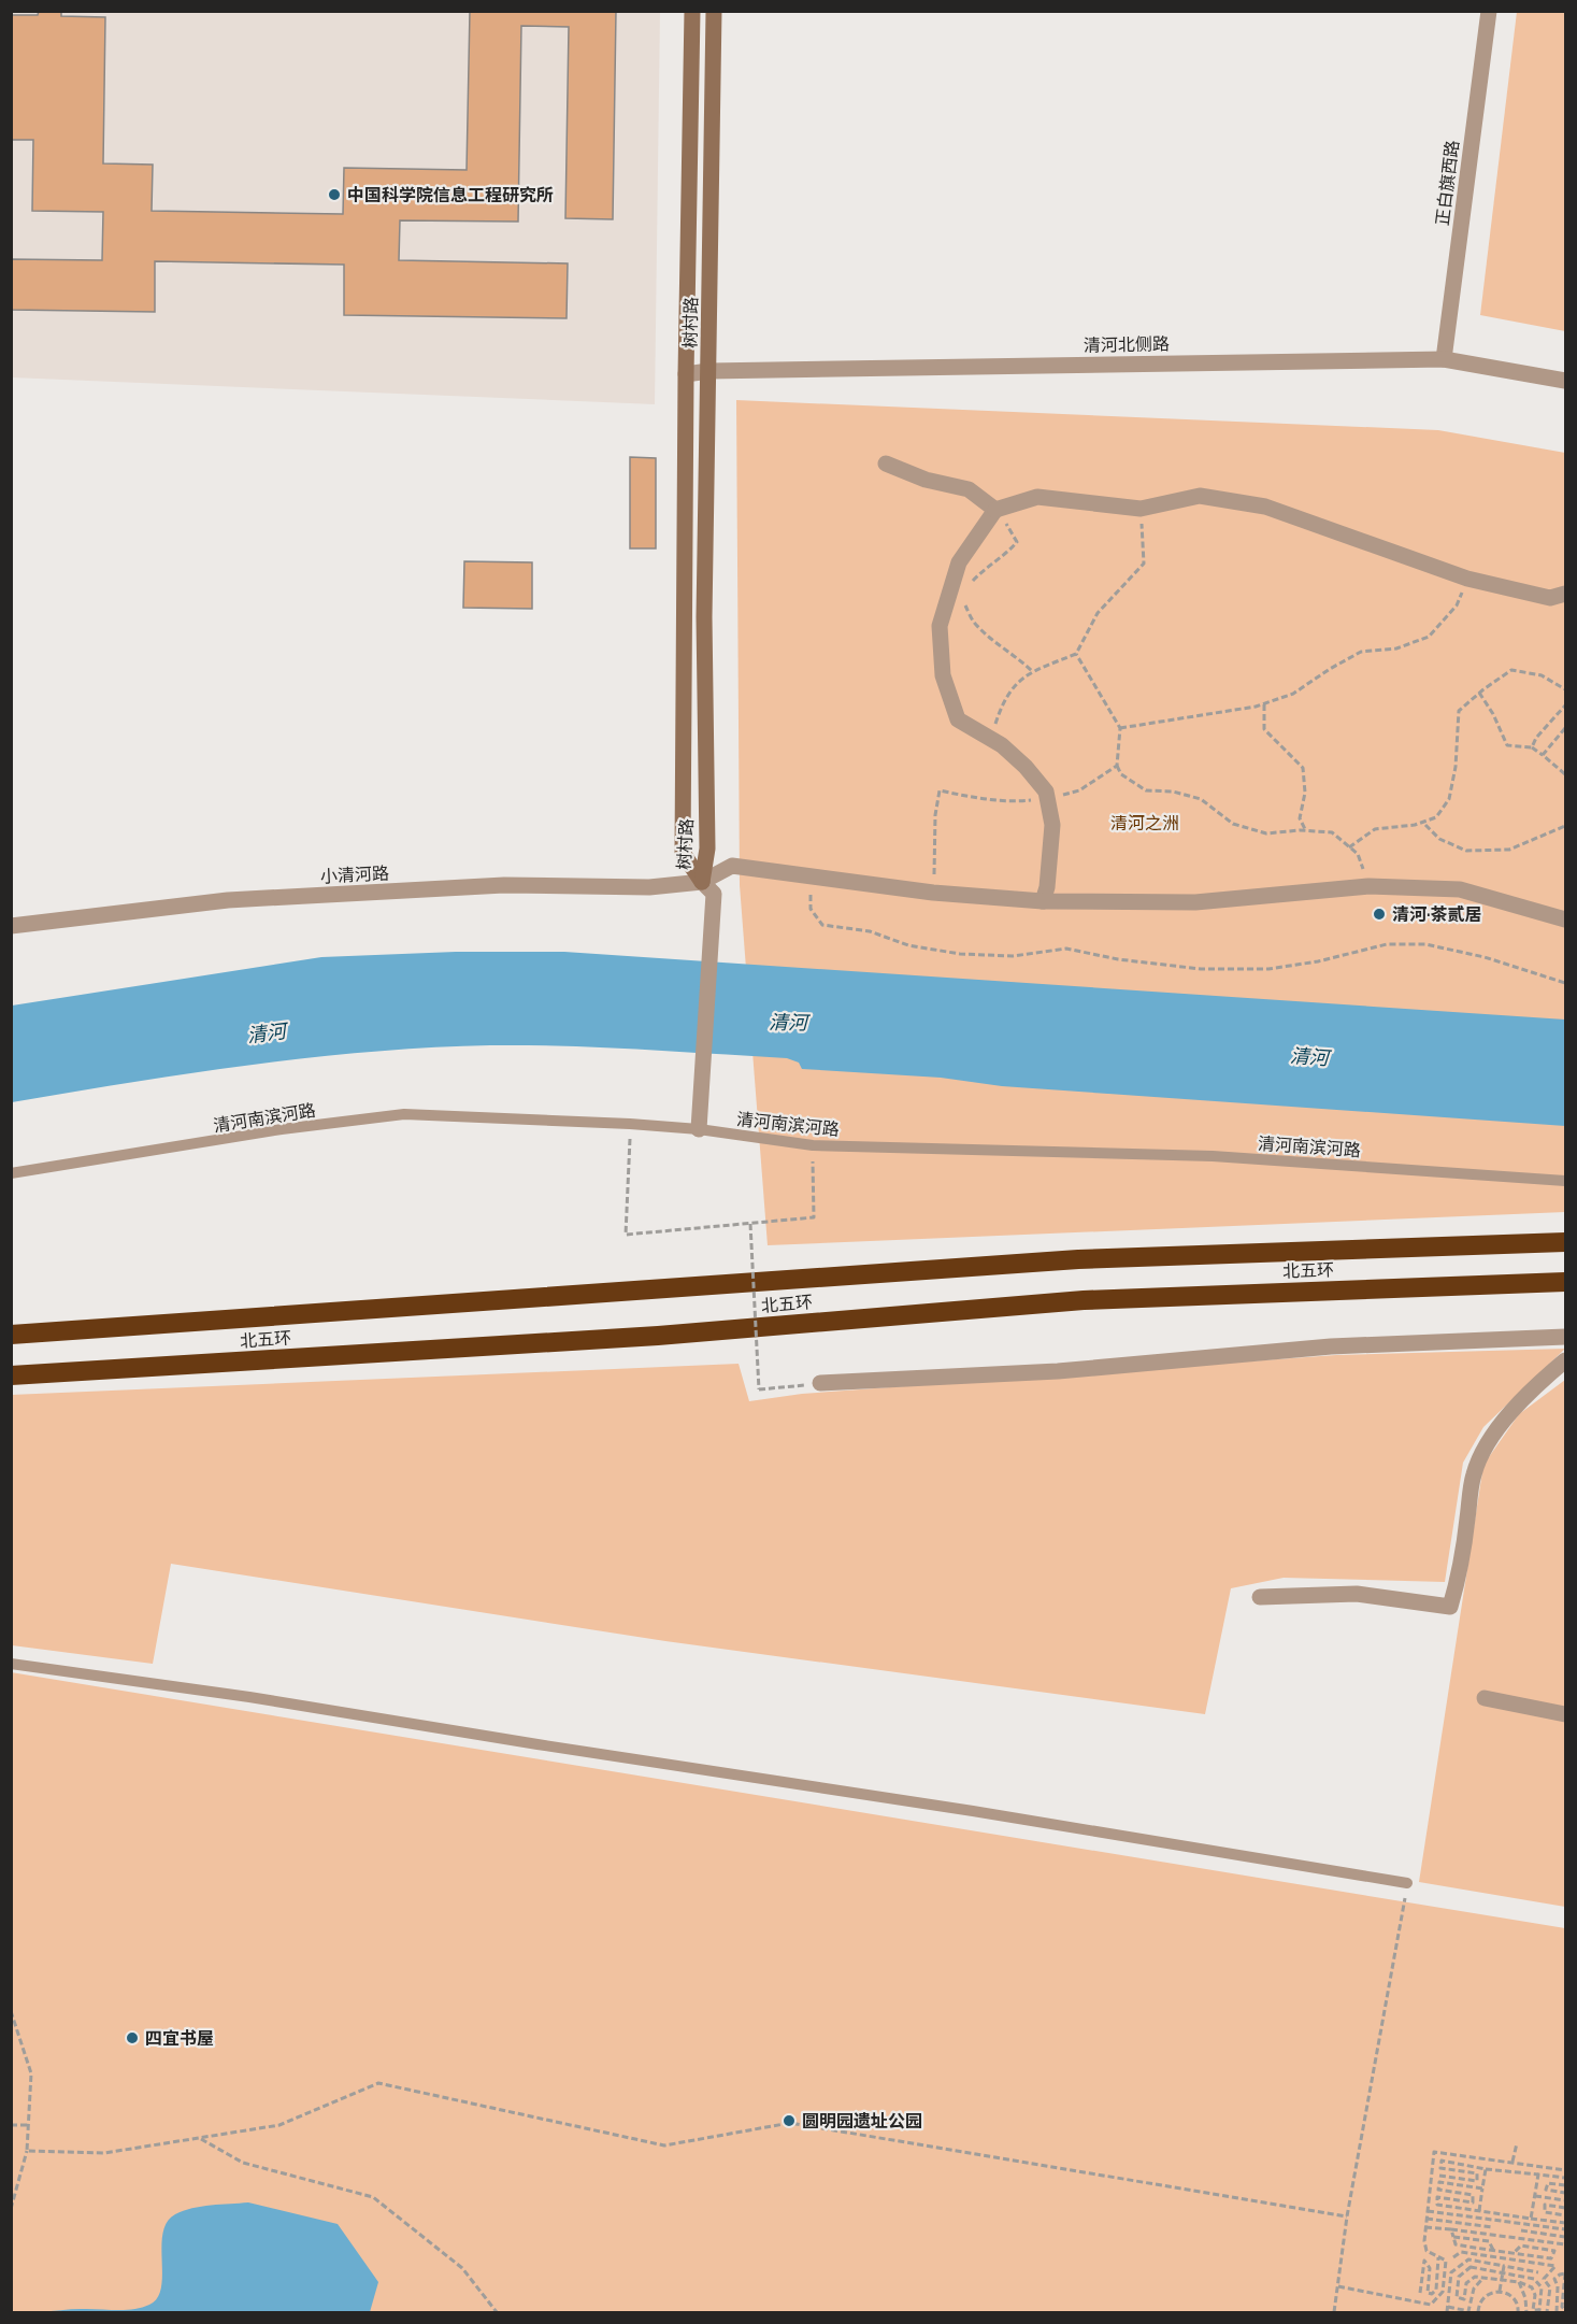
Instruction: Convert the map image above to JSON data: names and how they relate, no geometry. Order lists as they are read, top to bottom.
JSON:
{
  "streets": {
    "highway": ["北五环"],
    "main road": ["树村路"],
    "street": ["正白旗西路", "清河北侧路", "小清河路"],
    "lane": ["清河南滨河路"]
  },
  "crossings": [
    ["正白旗西路", "清河北侧路"],
    ["树村路", "清河北侧路"],
    ["树村路", "小清河路"]
  ],
  "water": ["清河"],
  "parks": ["清河之洲"],
  "places": [
    "中国科学院信息工程研究所",
    "清河·茶贰居",
    "四宜书屋",
    "圆明园遗址公园"
  ]
}
